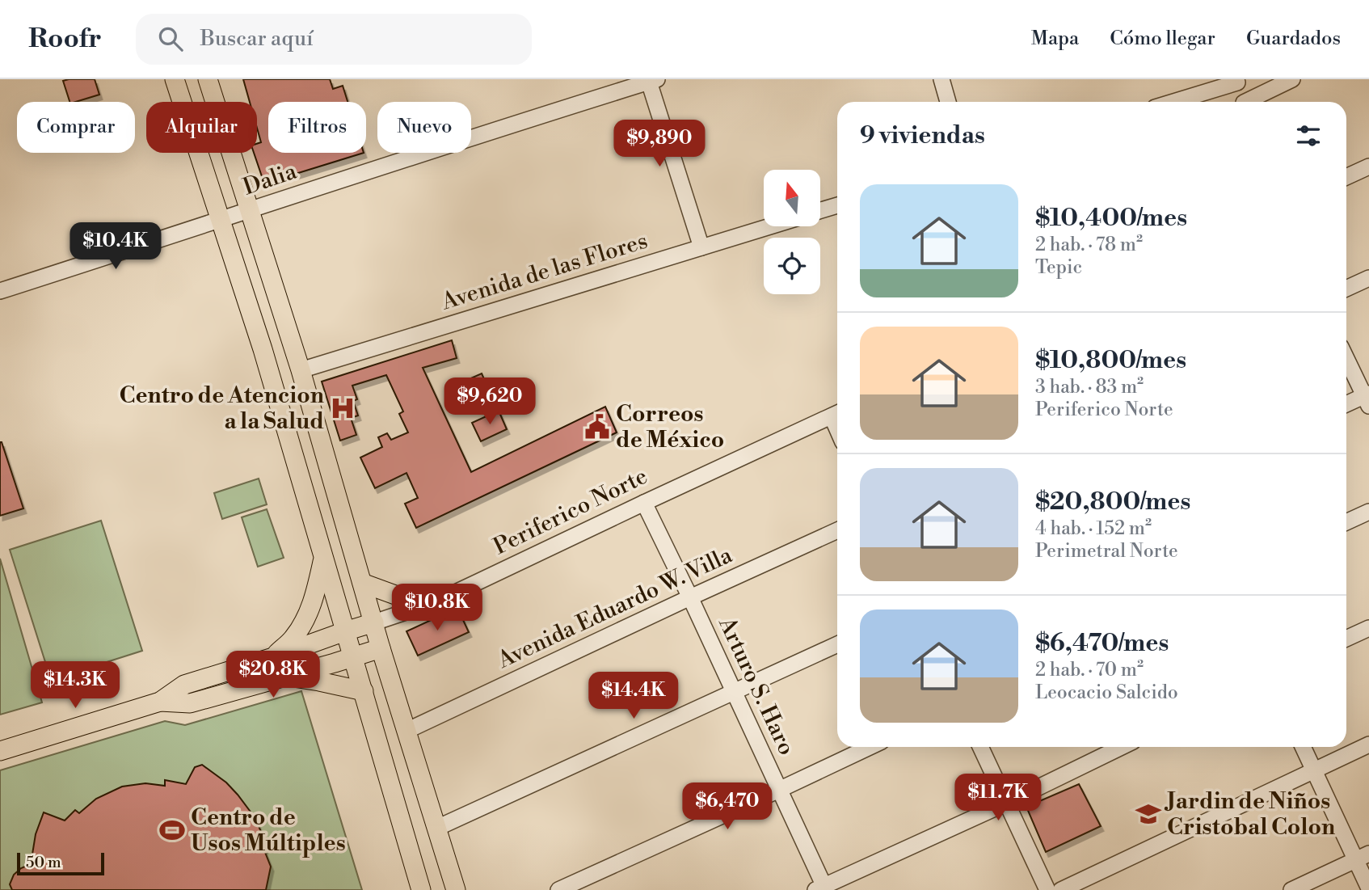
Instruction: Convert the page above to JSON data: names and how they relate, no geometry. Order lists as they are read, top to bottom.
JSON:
{
  "streets": {
    "main road": ["Periferico Norte"],
    "street": [
      "Dalia",
      "Avenida de las Flores",
      "Avenida Eduardo W. Villa",
      "Arturo S. Haro"
    ]
  },
  "crossings": [
    ["Periferico Norte", "Arturo S. Haro"],
    ["Avenida Eduardo W. Villa", "Arturo S. Haro"]
  ],
  "places": {
    "hospital": ["Centro de Atencion a la Salud"],
    "public building": ["Correos de México"],
    "school or university": ["Jardin de Niños Cristobal Colon"],
    "sports": ["Centro de Usos Múltiples"]
  },
  "scale_bar": "50 m",
  "north": "top",
  "page": {
    "header": "Roofr",
    "search": "Buscar aquí",
    "nav": ["Mapa", "Cómo llegar", "Guardados"],
    "chip": [
      "Comprar",
      "Alquilar",
      "Filtros",
      "Nuevo"
    ],
    "heading": "9 viviendas",
    "price": [
      "$9,890",
      "$10.4K",
      "$9,620",
      "$10.8K",
      "$20.8K",
      "$14.3K",
      "$14.4K",
      "$11.7K",
      "$6,470"
    ],
    "list": [
      {
        "name": "$10,400/mes",
        "note": "2 hab. · 78 m² · Tepic"
      },
      {
        "name": "$10,800/mes",
        "note": "3 hab. · 83 m² · Periferico Norte"
      },
      {
        "name": "$20,800/mes",
        "note": "4 hab. · 152 m² · Perimetral Norte"
      },
      {
        "name": "$6,470/mes",
        "note": "2 hab. · 70 m² · Leocacio Salcido"
      }
    ],
    "scale": "50 m"
  }
}
